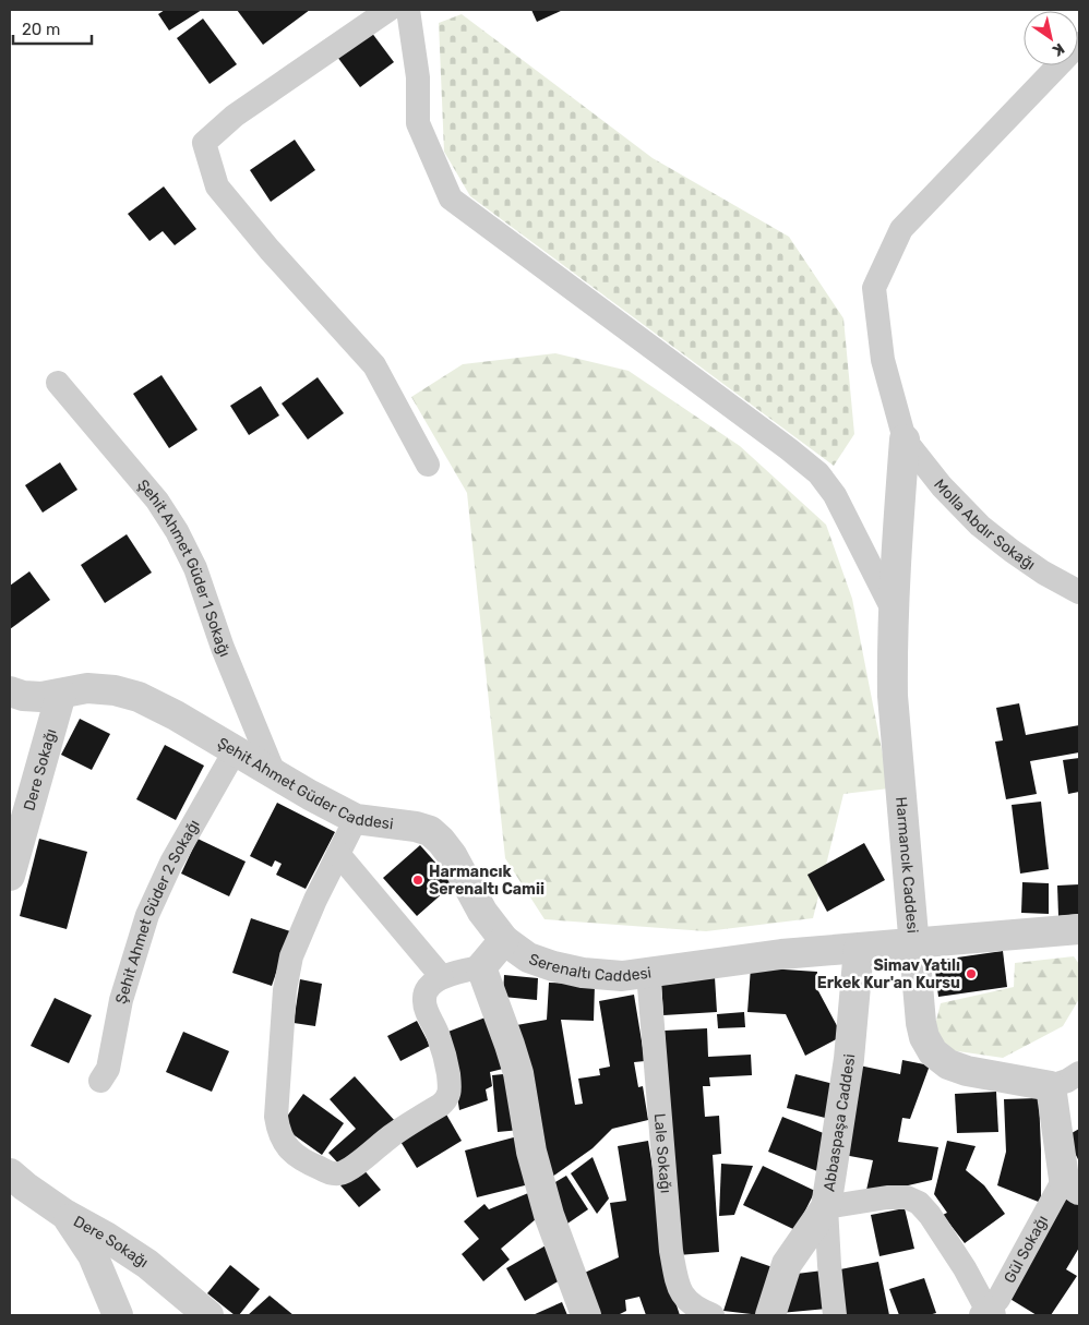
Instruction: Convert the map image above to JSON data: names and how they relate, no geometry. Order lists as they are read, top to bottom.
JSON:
{
  "streets": {
    "street": [
      "Molla Abdır Sokağı",
      "Şehit Ahmet Güder 1 Sokağı",
      "Dere Sokağı",
      "Şehit Ahmet Güder Caddesi",
      "Harmancık Caddesi",
      "Şehit Ahmet Güder 2 Sokağı",
      "Serenaltı Caddesi",
      "Abbaspaşa Caddesi",
      "Lale Sokağı",
      "Gül Sokağı"
    ]
  },
  "crossings": [
    ["Molla Abdır Sokağı", "Harmancık Caddesi"],
    ["Şehit Ahmet Güder 1 Sokağı", "Şehit Ahmet Güder Caddesi"],
    ["Dere Sokağı", "Şehit Ahmet Güder Caddesi"],
    ["Şehit Ahmet Güder Caddesi", "Şehit Ahmet Güder 2 Sokağı"],
    ["Şehit Ahmet Güder Caddesi", "Serenaltı Caddesi"],
    ["Harmancık Caddesi", "Serenaltı Caddesi"],
    ["Serenaltı Caddesi", "Abbaspaşa Caddesi"],
    ["Serenaltı Caddesi", "Lale Sokağı"]
  ],
  "places": ["Harmancık Serenaltı Camii", "Simav Yatılı Erkek Kur'an Kursu"],
  "scale_bar": "20 m",
  "north": "bottom right"
}
